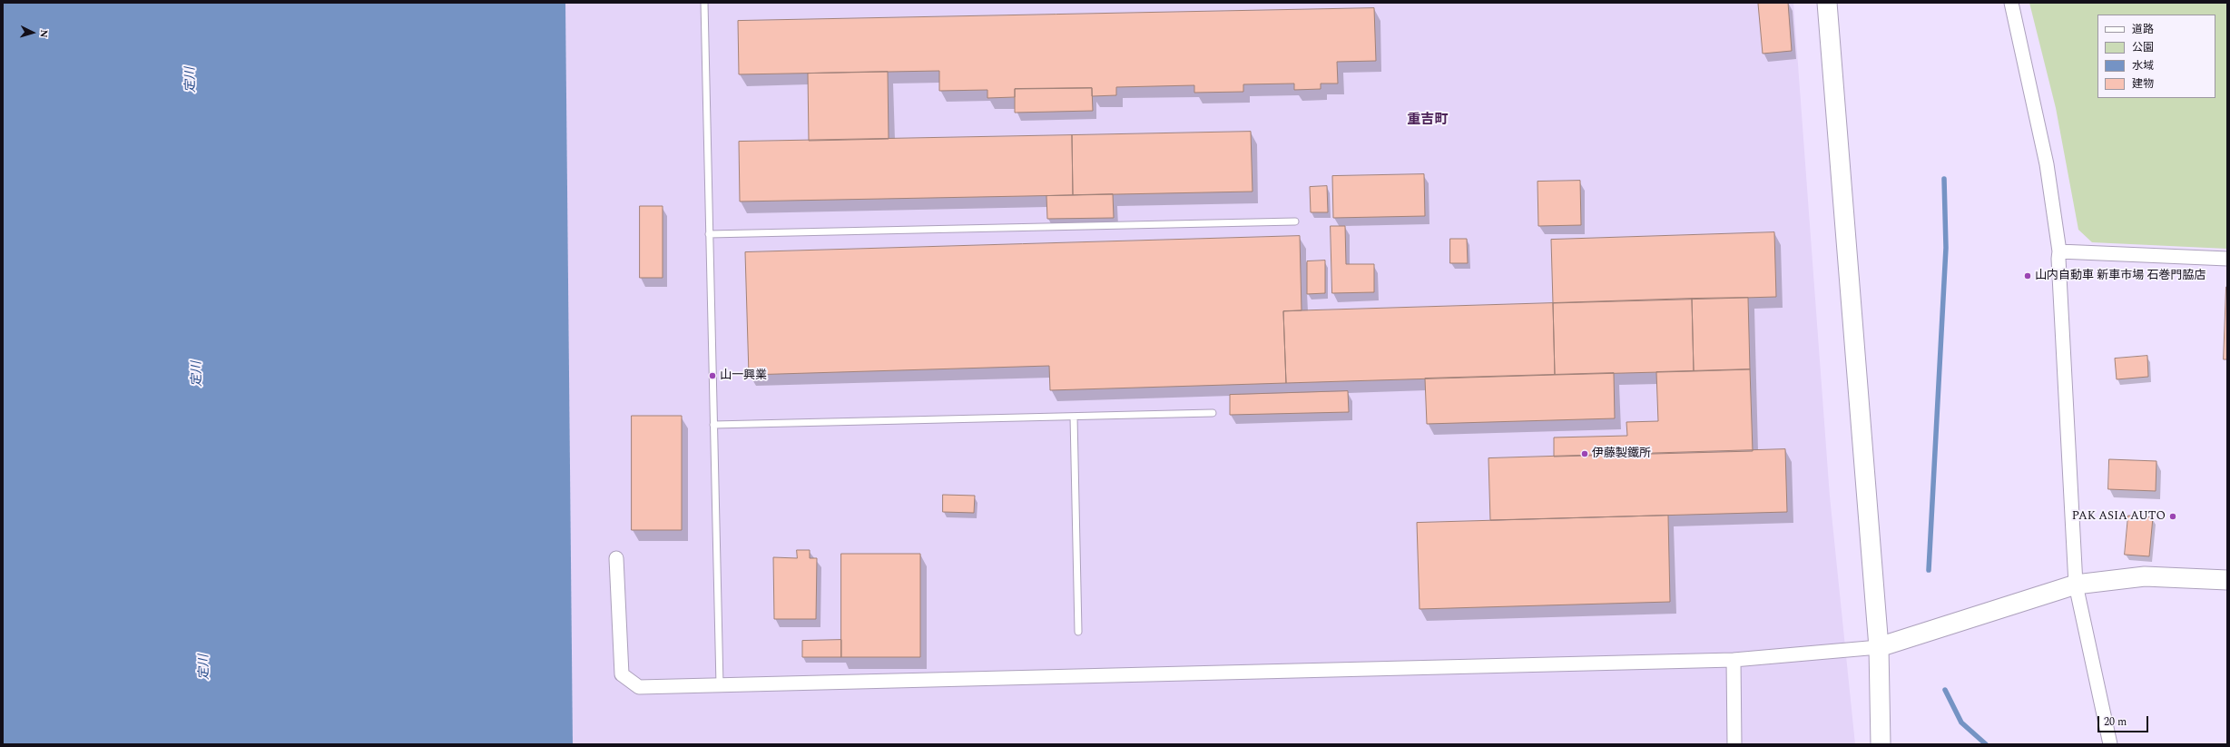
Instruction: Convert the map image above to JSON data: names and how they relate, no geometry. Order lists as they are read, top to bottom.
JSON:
{
  "districts": ["重吉町"],
  "water": ["定川"],
  "places": [
    "山内自動車 新車市場 石巻門脇店",
    "山一興業",
    "伊藤製鐵所",
    "PAK ASIA AUTO"
  ],
  "legend": [
    "道路",
    "公園",
    "水域",
    "建物"
  ],
  "scale_bar": "20 m",
  "north": "right"
}
